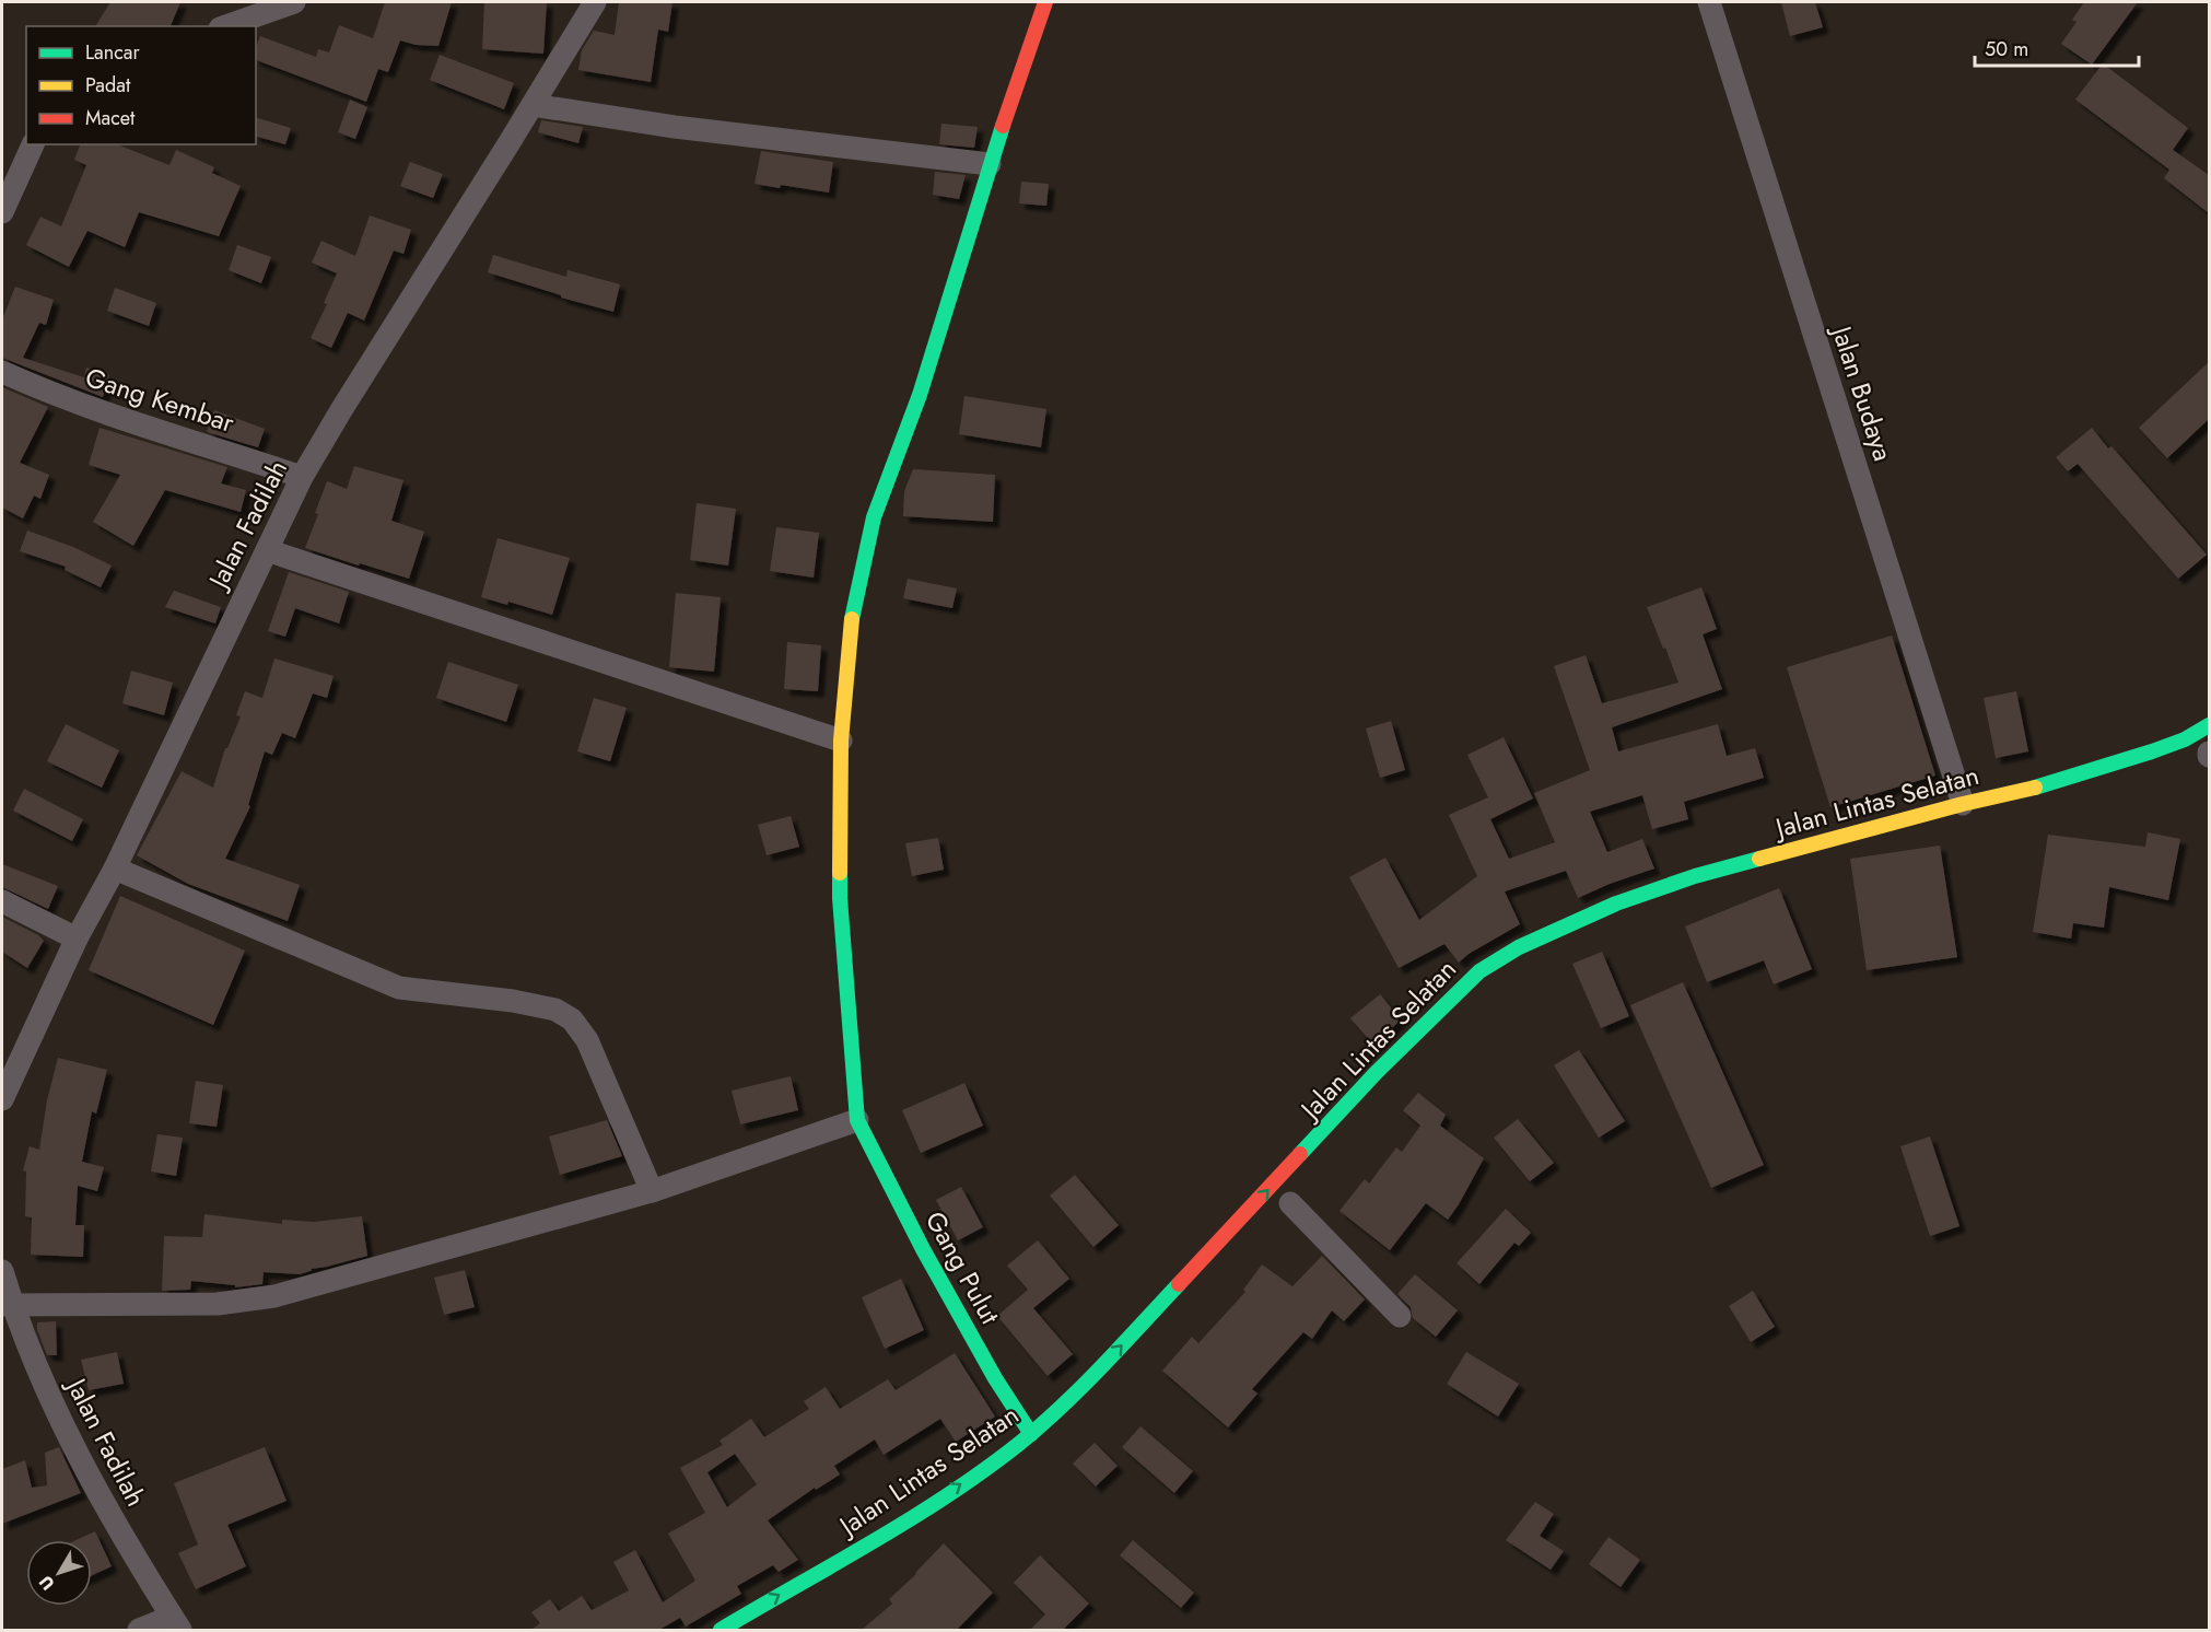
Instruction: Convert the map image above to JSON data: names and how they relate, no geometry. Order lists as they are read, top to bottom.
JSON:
{
  "streets": {
    "main road": ["Jalan Lintas Selatan", "Gang Pulut"],
    "street": ["Jalan Budaya", "Gang Kembar", "Jalan Fadilah"]
  },
  "crossings": [
    ["Jalan Budaya", "Jalan Lintas Selatan"],
    ["Gang Kembar", "Jalan Fadilah"],
    ["Jalan Lintas Selatan", "Gang Pulut"]
  ],
  "one_way": ["Jalan Lintas Selatan"],
  "legend": ["Lancar", "Padat", "Macet"],
  "scale_bar": "50 m",
  "north": "bottom left"
}
